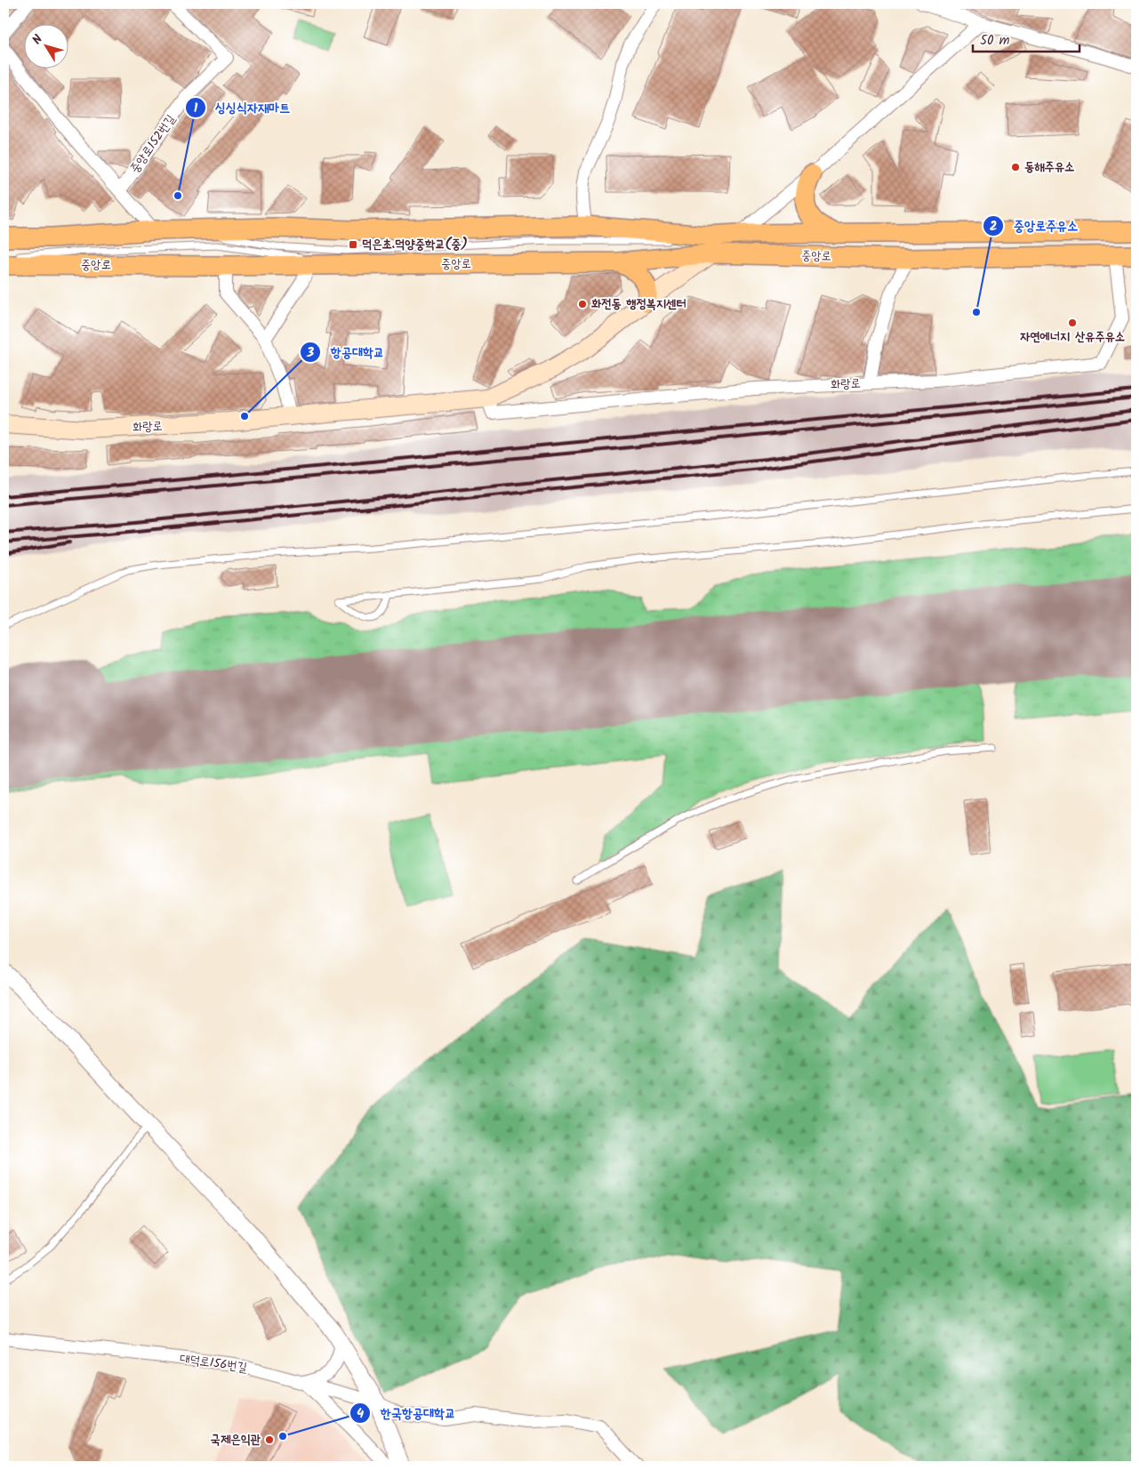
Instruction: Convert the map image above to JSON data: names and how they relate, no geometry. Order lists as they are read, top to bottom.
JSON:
{
  "streets": {
    "main road": ["중앙로", "화랑로"],
    "street": ["중앙로152번길", "대덕로156번길"]
  },
  "crossings": [
    ["중앙로", "화랑로"]
  ],
  "places": {
    "other": [
      "동해주유소",
      "싱싱식자재마트",
      "화전동 행정복지센터",
      "중앙로주유소",
      "자연에너지 산유주유소",
      "항공대학교",
      "한국항공대학교",
      "국제은익관"
    ],
    "transit": ["덕은초.덕양중학교(중)"]
  },
  "scale_bar": "50 m",
  "north": "top left"
}
